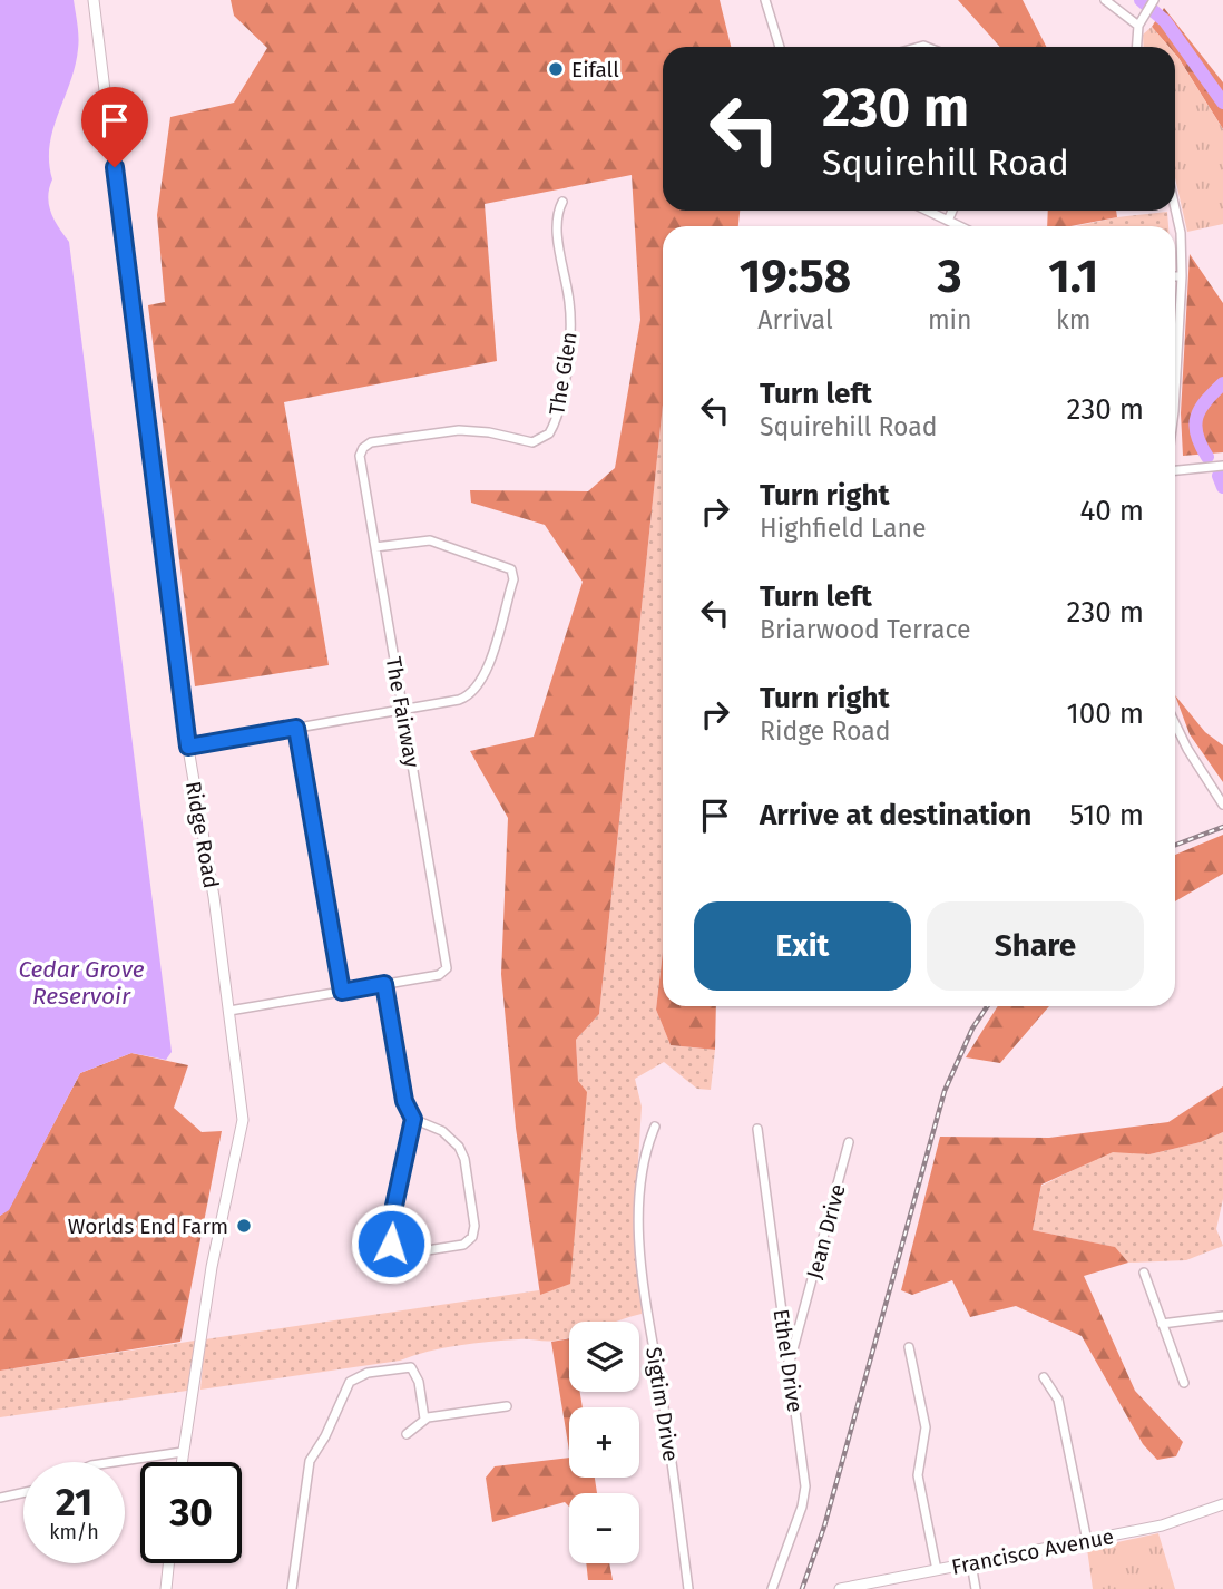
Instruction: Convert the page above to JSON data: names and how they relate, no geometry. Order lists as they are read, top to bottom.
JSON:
{
  "streets": {
    "main road": ["Ridge Road", "Francisco Avenue"],
    "street": [
      "The Glen",
      "The Fairway",
      "Jean Drive",
      "Ethel Drive",
      "Sigtim Drive"
    ]
  },
  "crossings": [
    ["The Glen", "The Fairway"],
    ["Jean Drive", "Ethel Drive"]
  ],
  "water": ["Cedar Grove Reservoir"],
  "places": ["Eifall", "Worlds End Farm"],
  "page": {
    "turn": ["230 m", "Squirehill Road"],
    "eta": [
      "19:58",
      "Arrival",
      "3",
      "min",
      "1.1",
      "km"
    ],
    "list": [
      {
        "name": "Turn left",
        "note": "Squirehill Road",
        "value": "230 m"
      },
      {
        "name": "Turn right",
        "note": "Highfield Lane",
        "value": "40 m"
      },
      {
        "name": "Turn left",
        "note": "Briarwood Terrace",
        "value": "230 m"
      },
      {
        "name": "Turn right",
        "note": "Ridge Road",
        "value": "100 m"
      },
      {
        "name": "Arrive at destination",
        "value": "510 m"
      }
    ],
    "buttons": ["Exit", "Share"],
    "map_buttons": ["+", "−"],
    "speed": "21 km/h",
    "limit": "30"
  }
}
